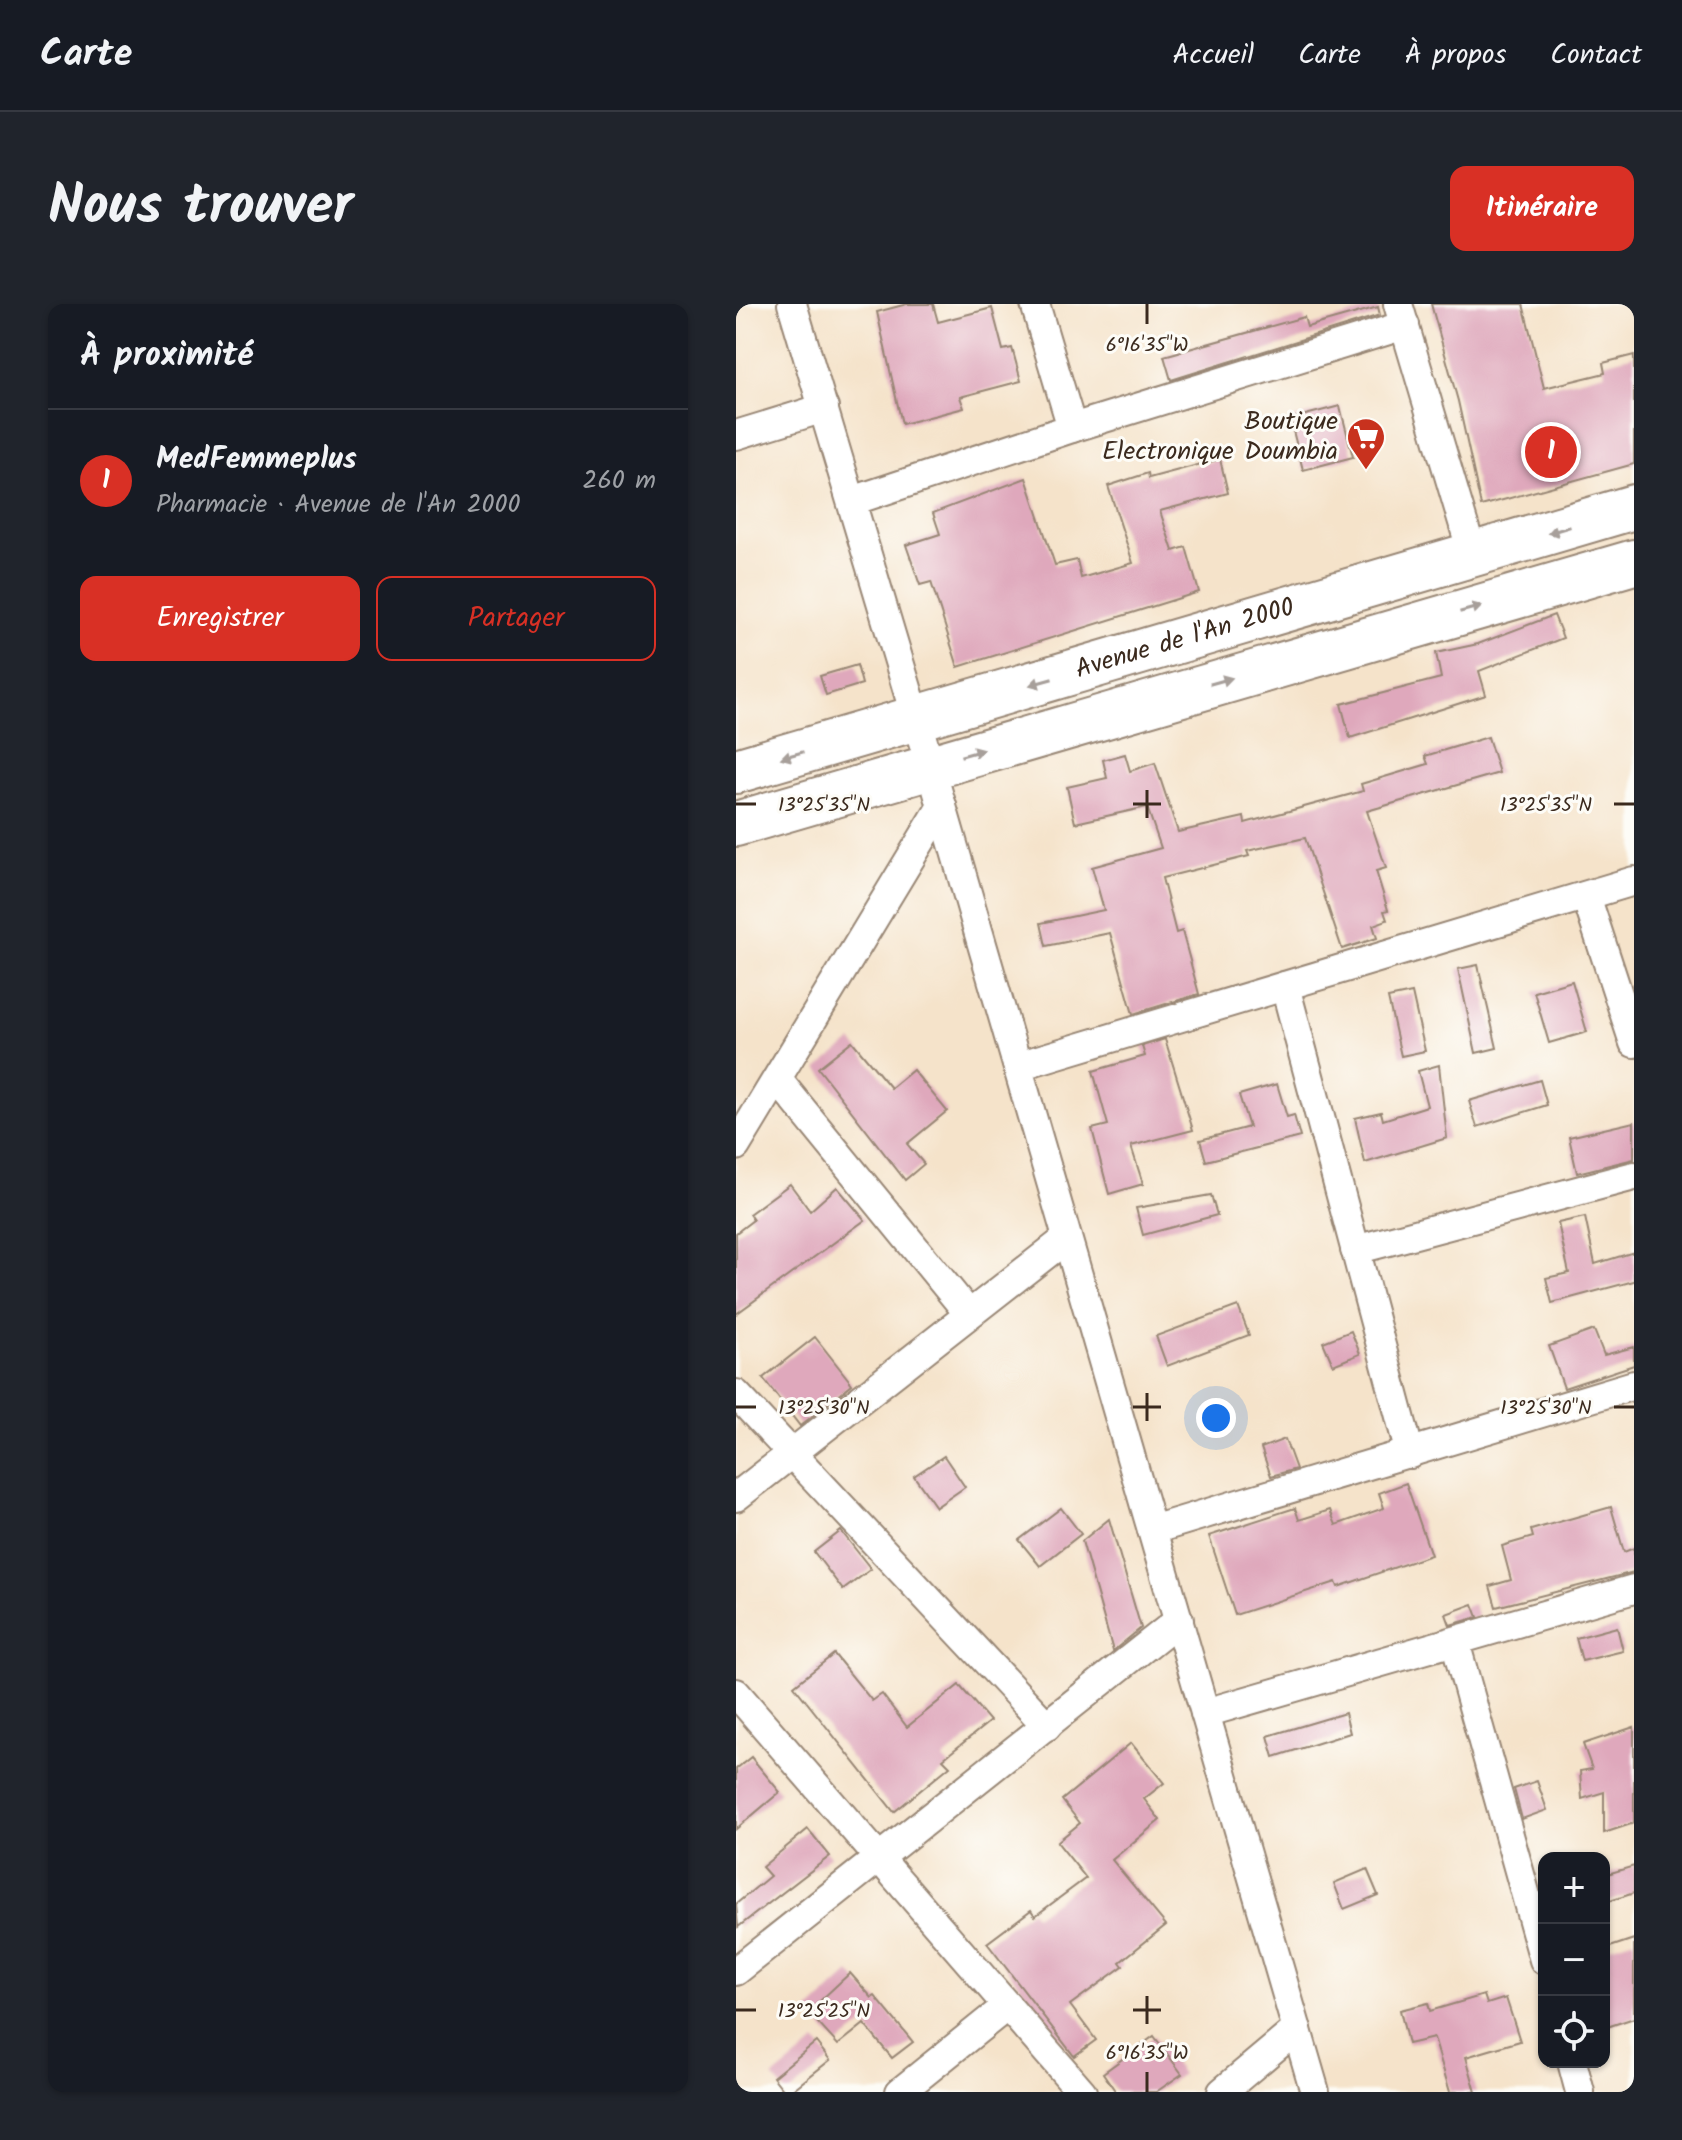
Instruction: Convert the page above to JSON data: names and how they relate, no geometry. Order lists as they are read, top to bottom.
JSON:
{
  "streets": {
    "main road": ["Avenue de l'An 2000"]
  },
  "places": {
    "supermarket": ["Boutique Electronique Doumbia"]
  },
  "page": {
    "header": "Carte",
    "nav": [
      "Accueil",
      "Carte",
      "À propos",
      "Contact"
    ],
    "title": "Nous trouver",
    "buttons": [
      "Itinéraire",
      ["Enregistrer", "Partager"]
    ],
    "heading": "À proximité",
    "list": [
      {
        "mark": "1",
        "name": "MedFemmeplus",
        "note": "Pharmacie · Avenue de l'An 2000",
        "value": "260 m"
      }
    ],
    "pins": "1",
    "map_buttons": ["+", "−"]
  },
  "coordinates": [
    "6°16'35\"W",
    "13°25'35\"N",
    "13°25'30\"N",
    "13°25'25\"N"
  ]
}
